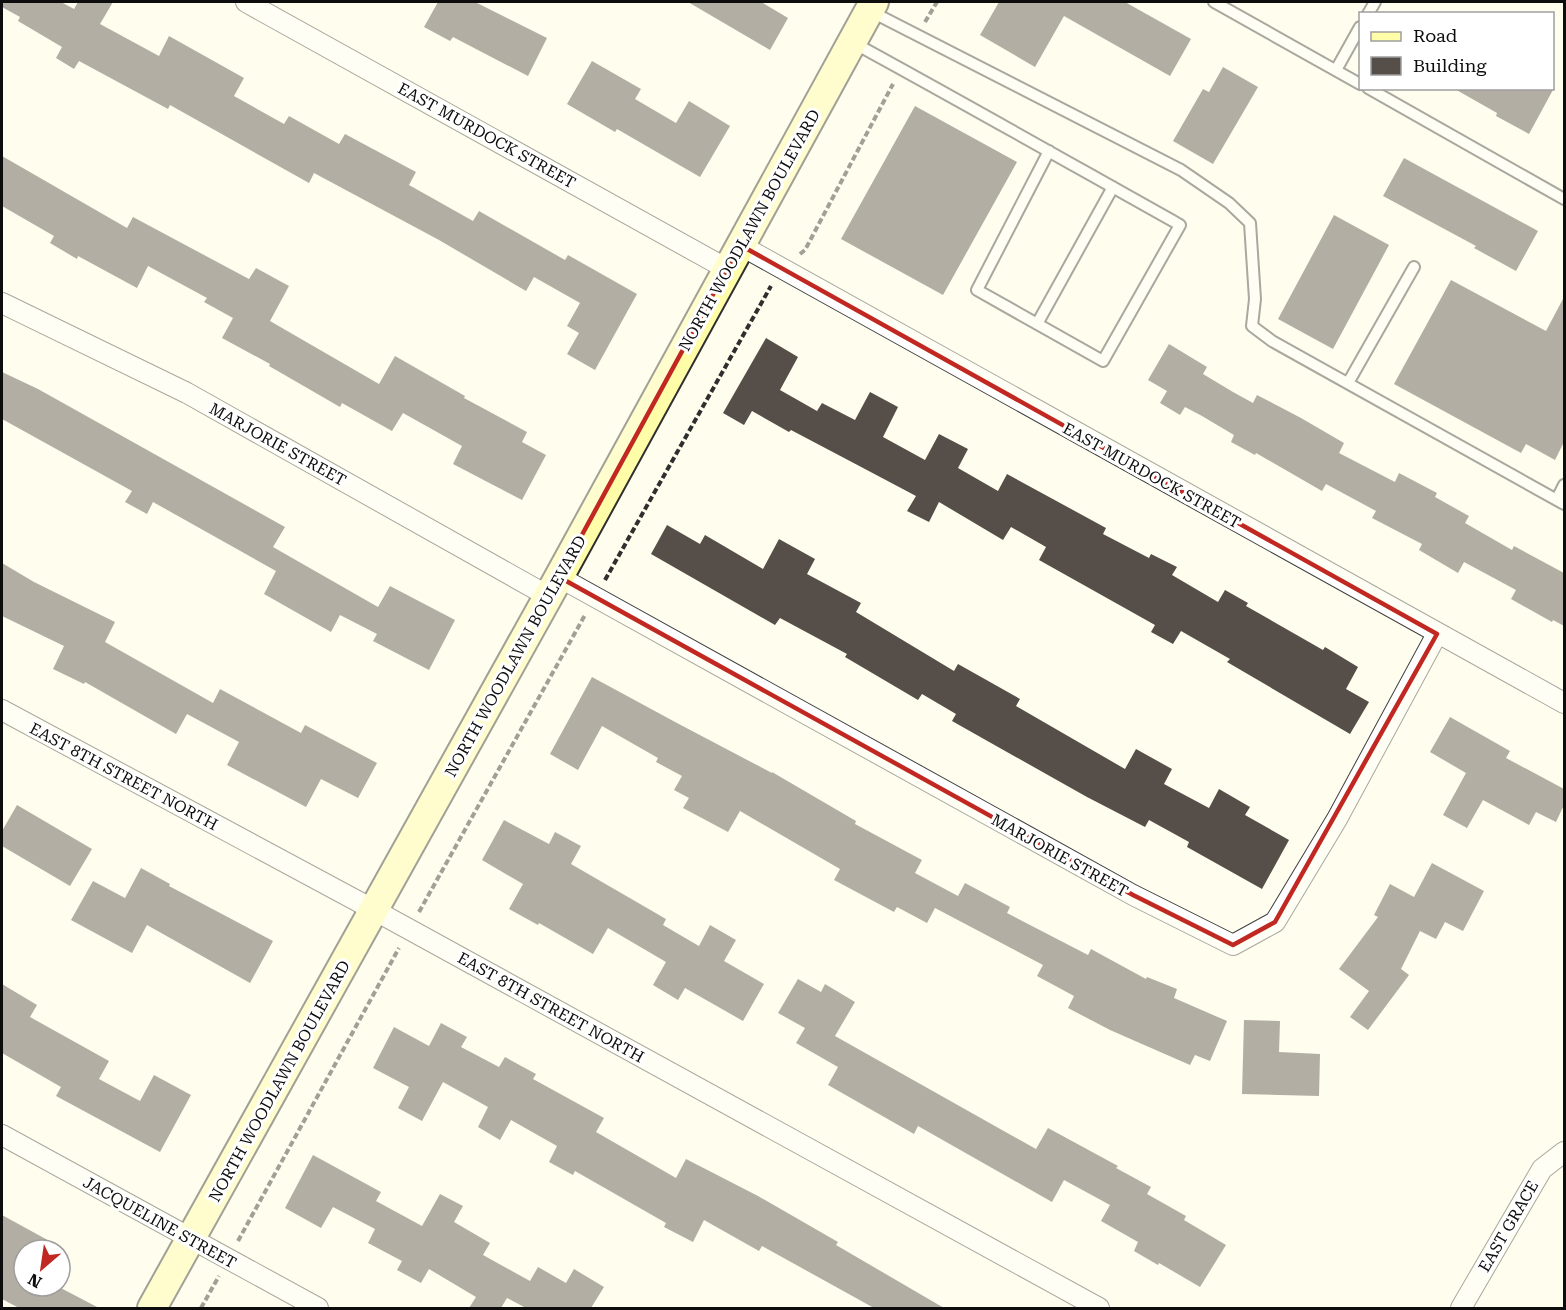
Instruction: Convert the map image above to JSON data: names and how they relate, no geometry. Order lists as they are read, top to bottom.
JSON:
{
  "streets": {
    "main road": ["NORTH WOODLAWN BOULEVARD"],
    "street": [
      "EAST MURDOCK STREET",
      "MARJORIE STREET",
      "EAST 8TH STREET NORTH",
      "JACQUELINE STREET",
      "EAST GRACE"
    ]
  },
  "crossings": [
    ["EAST MURDOCK STREET", "NORTH WOODLAWN BOULEVARD"],
    ["EAST MURDOCK STREET", "MARJORIE STREET"],
    ["NORTH WOODLAWN BOULEVARD", "MARJORIE STREET"],
    ["NORTH WOODLAWN BOULEVARD", "EAST 8TH STREET NORTH"],
    ["NORTH WOODLAWN BOULEVARD", "JACQUELINE STREET"]
  ],
  "legend": ["Road", "Building"],
  "north": "bottom left"
}
